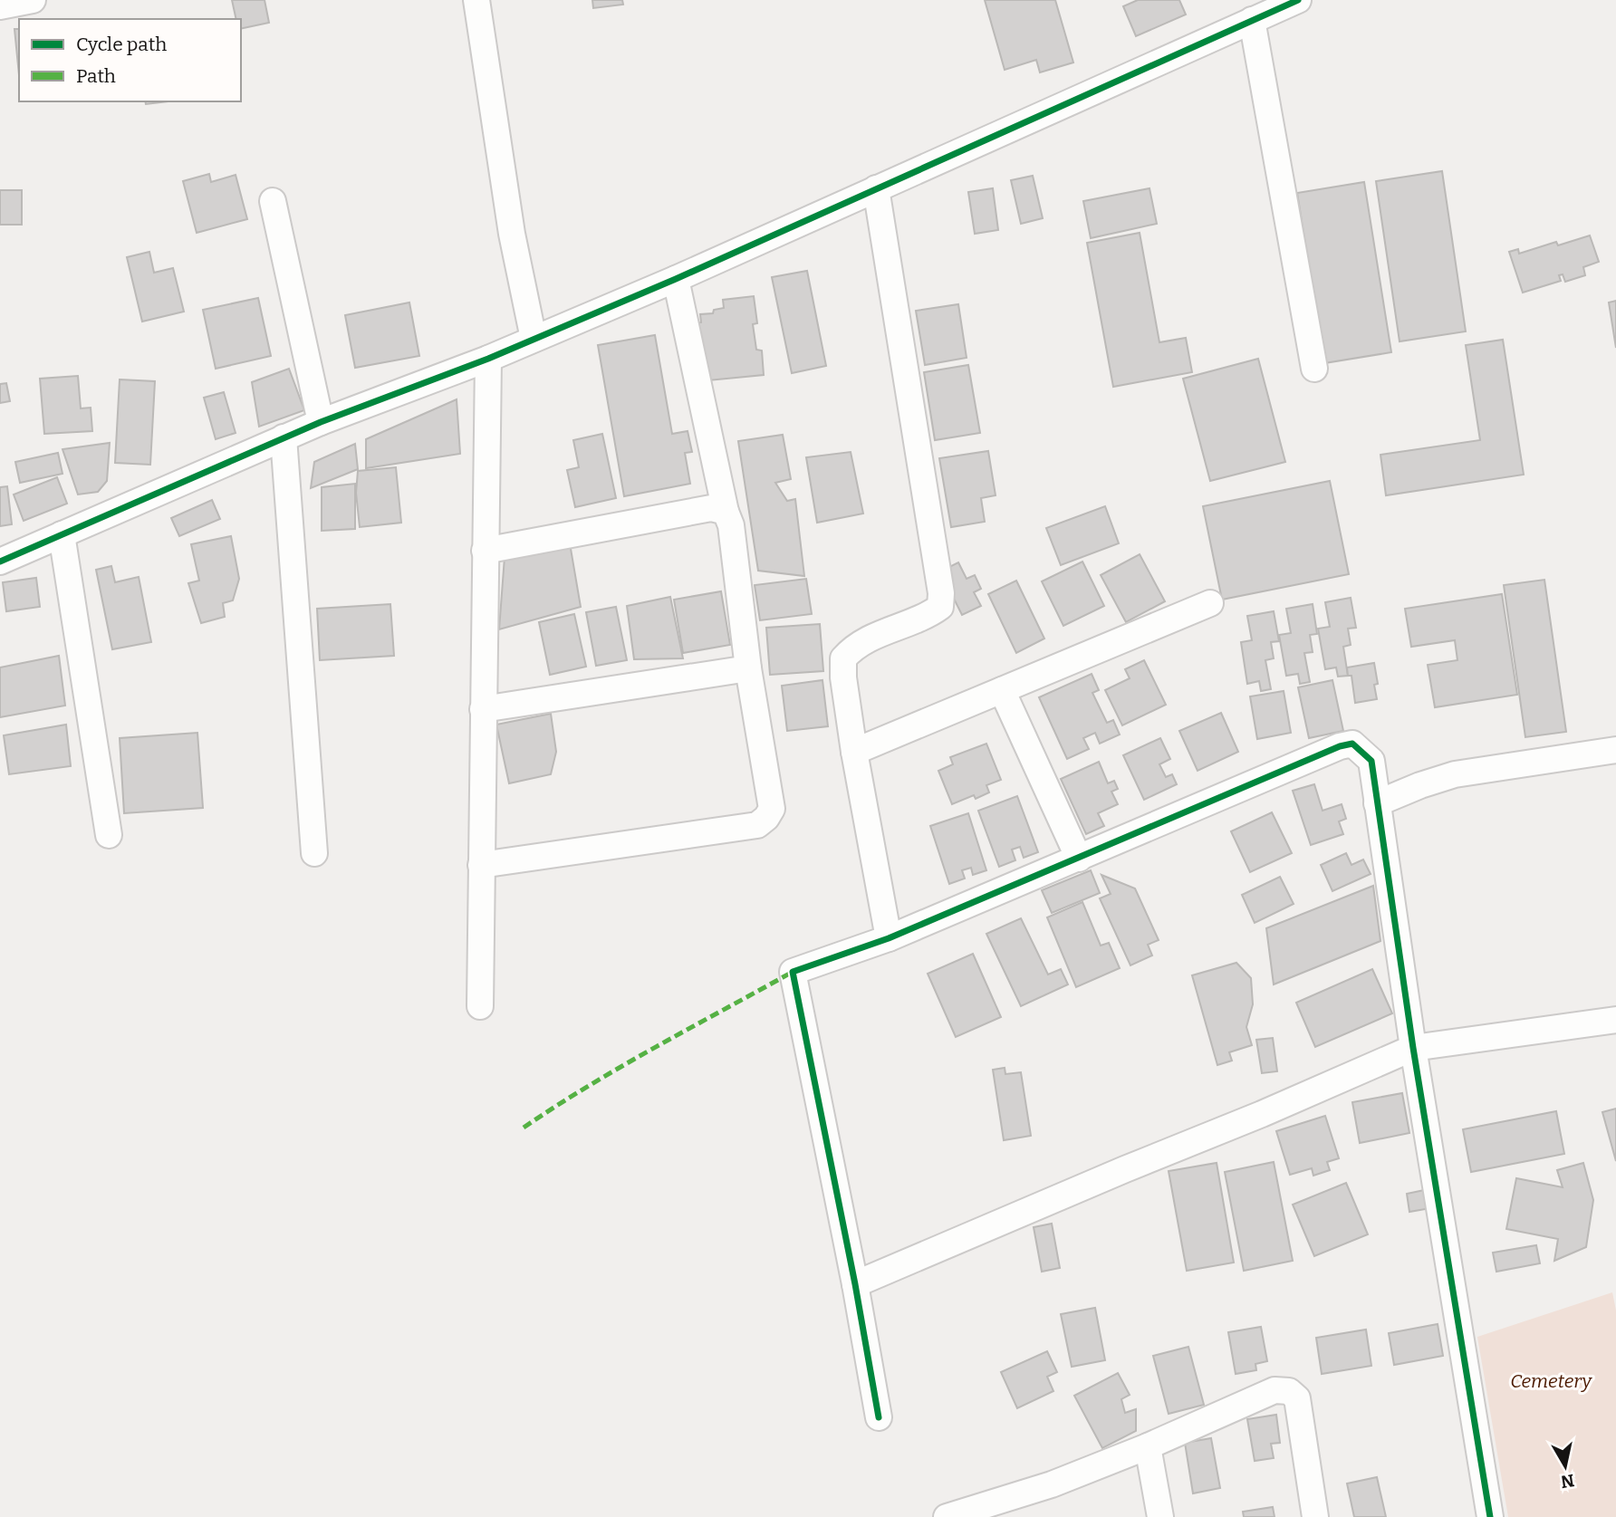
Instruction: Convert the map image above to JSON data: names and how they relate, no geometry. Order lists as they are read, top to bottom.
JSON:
{
  "parks": ["Cemetery"],
  "legend": ["Cycle path", "Path"],
  "north": "bottom"
}
